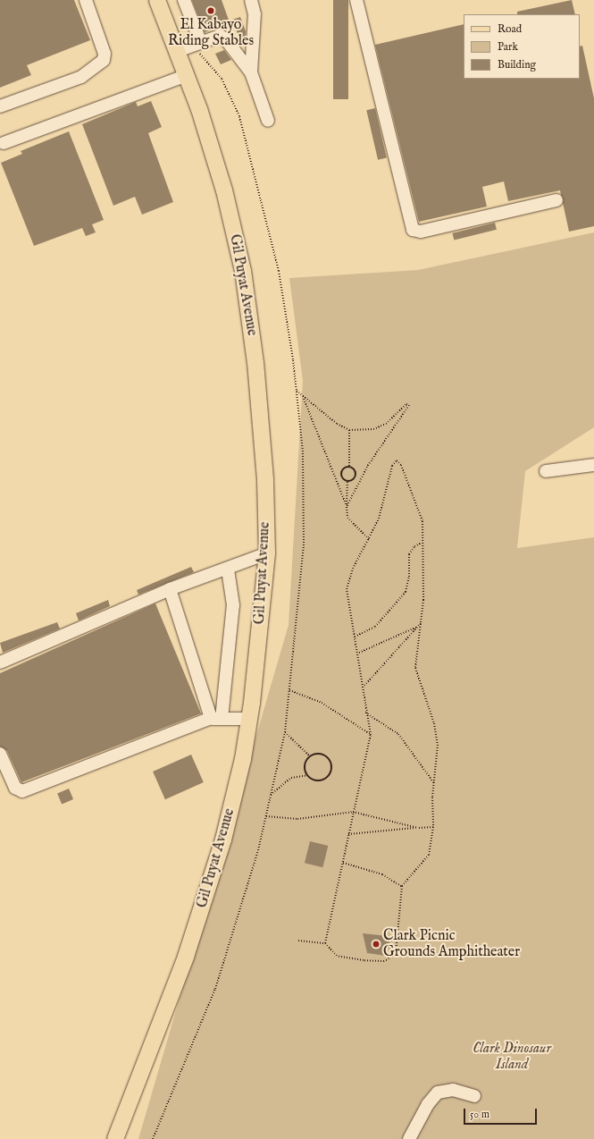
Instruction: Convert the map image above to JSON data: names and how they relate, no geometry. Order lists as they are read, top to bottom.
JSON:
{
  "streets": {
    "main road": ["Gil Puyat Avenue"]
  },
  "parks": ["Clark Dinosaur Island"],
  "places": ["El Kabayo Riding Stables", "Clark Picnic Grounds Amphitheater"],
  "legend": ["Road", "Park", "Building"],
  "scale_bar": "50 m"
}
